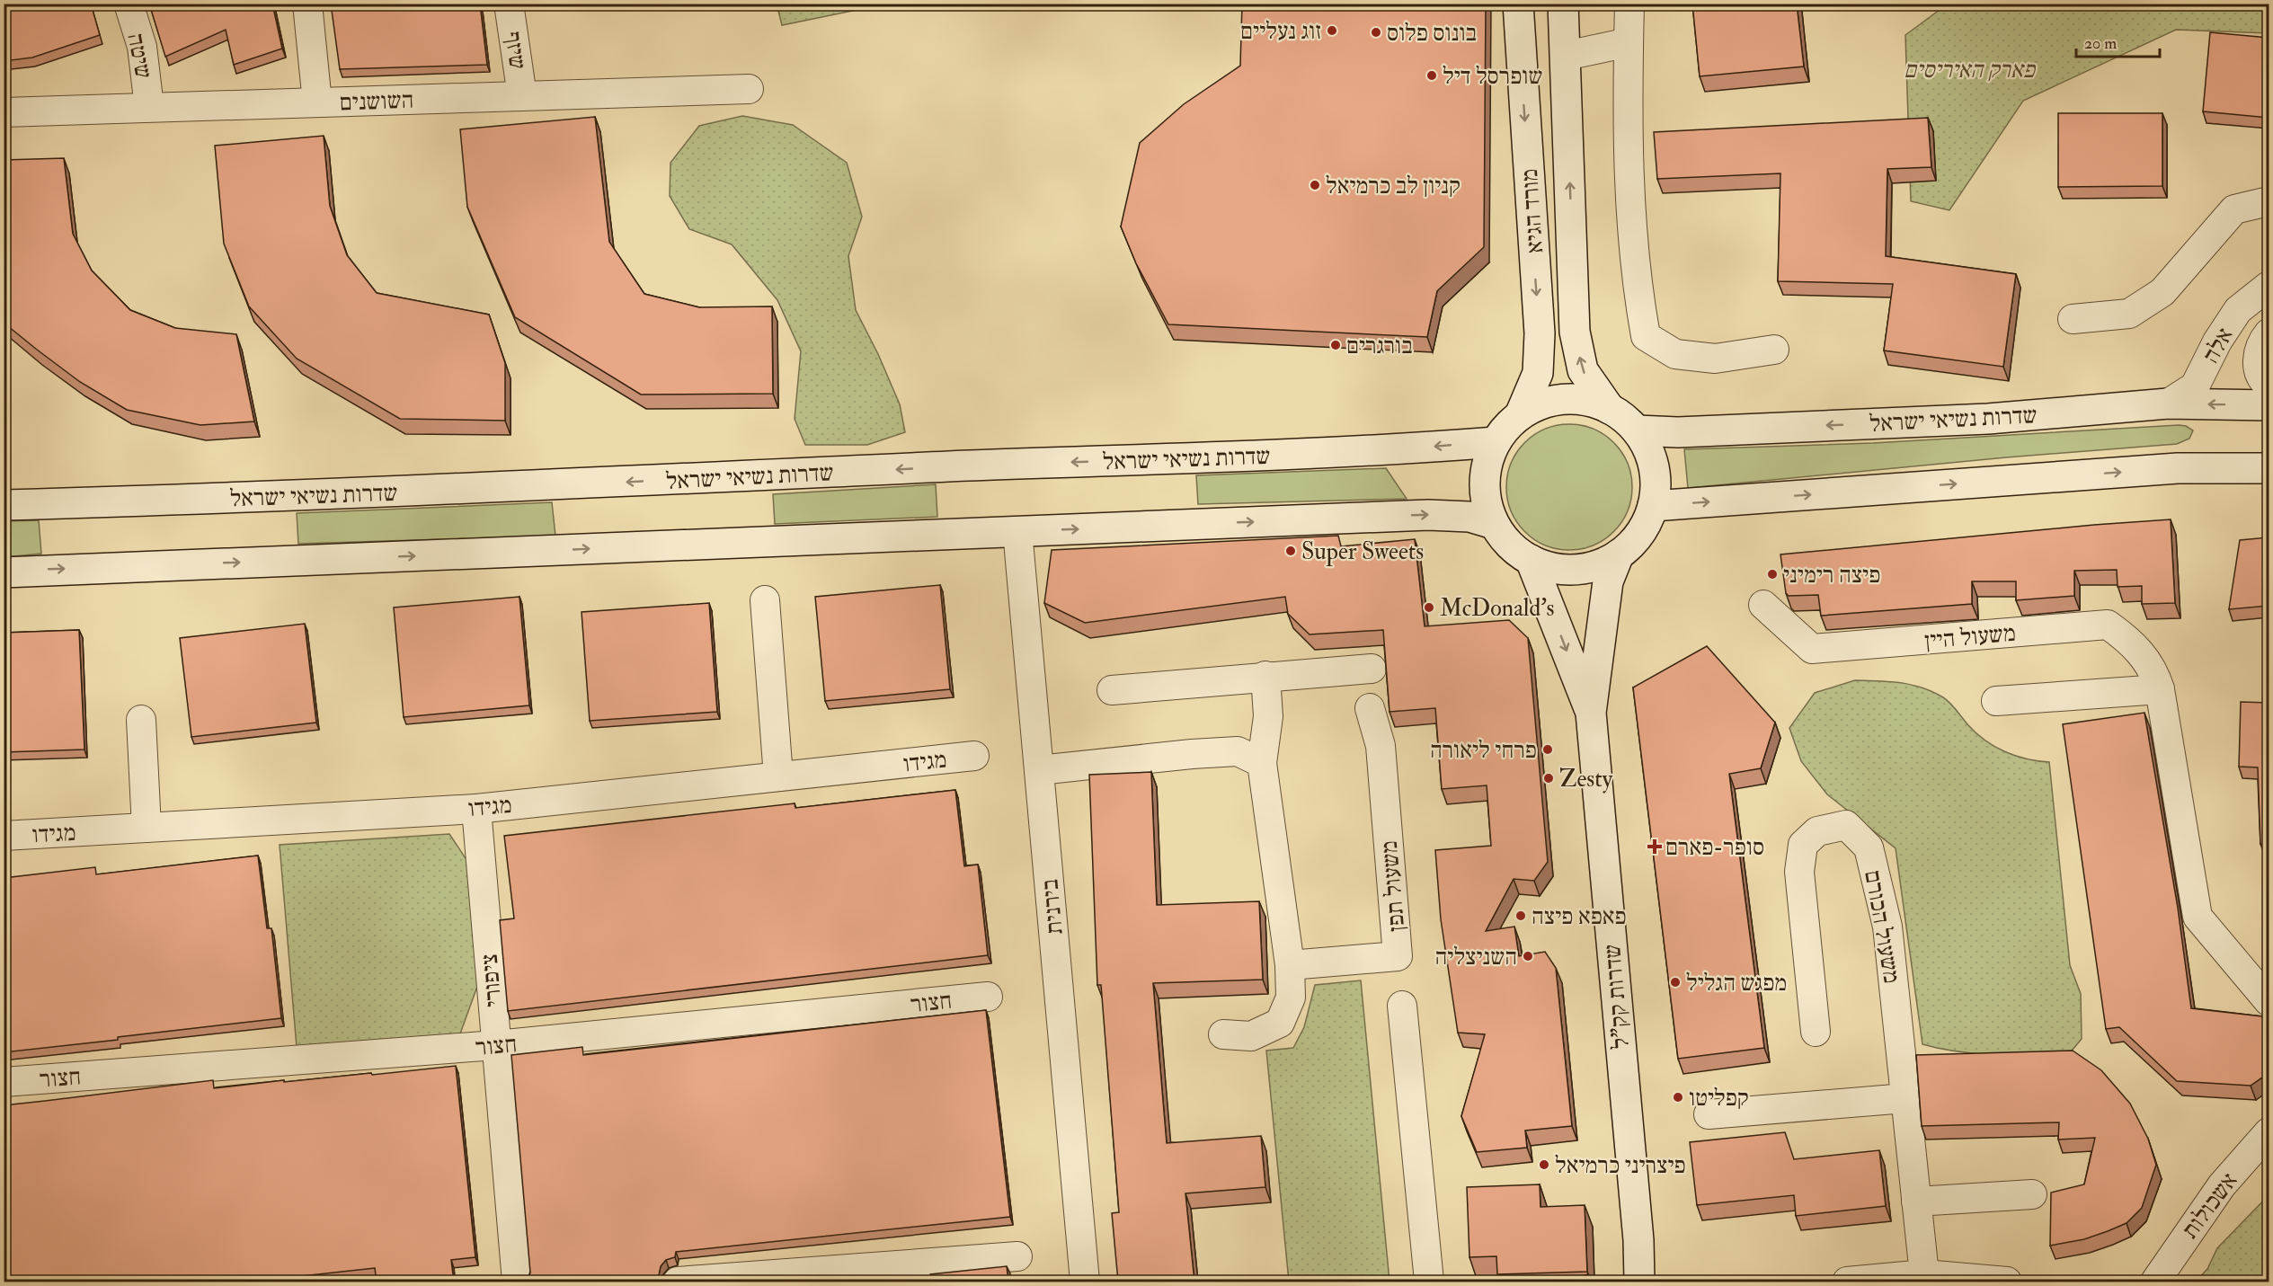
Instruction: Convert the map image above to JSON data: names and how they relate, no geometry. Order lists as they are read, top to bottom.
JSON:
{
  "streets": {
    "main road": ["מורד הגיא", "שדרות נשיאי ישראל", "שדרות קק\"ל"],
    "street": [
      "שיזף",
      "שיטה",
      "השושנים",
      "אלה",
      "משעול היין",
      "מגידו",
      "משעול תפן",
      "בירנית",
      "משעול הכורם",
      "ציפורי",
      "חצור",
      "אשכולות"
    ]
  },
  "crossings": [
    ["שיזף", "השושנים"],
    ["שיטה", "השושנים"],
    ["מורד הגיא", "שדרות נשיאי ישראל"],
    ["אלה", "שדרות נשיאי ישראל"],
    ["מגידו", "ציפורי"],
    ["ציפורי", "חצור"]
  ],
  "parks": ["פארק האיריסים"],
  "places": {
    "other": [
      "זוג נעליים",
      "בונוס פלוס",
      "שופרסל דיל",
      "קניון לב כרמיאל",
      "בורגרים",
      "Super Sweets",
      "פיצה רימיני",
      "McDonald's",
      "פרחי ליאורה",
      "Zesty",
      "פאפא פיצה",
      "השניצליה",
      "מפגש הגליל",
      "קפליטו",
      "פיצריני כרמיאל"
    ],
    "health": ["סופר-פארם"]
  },
  "scale_bar": "20 m"
}
